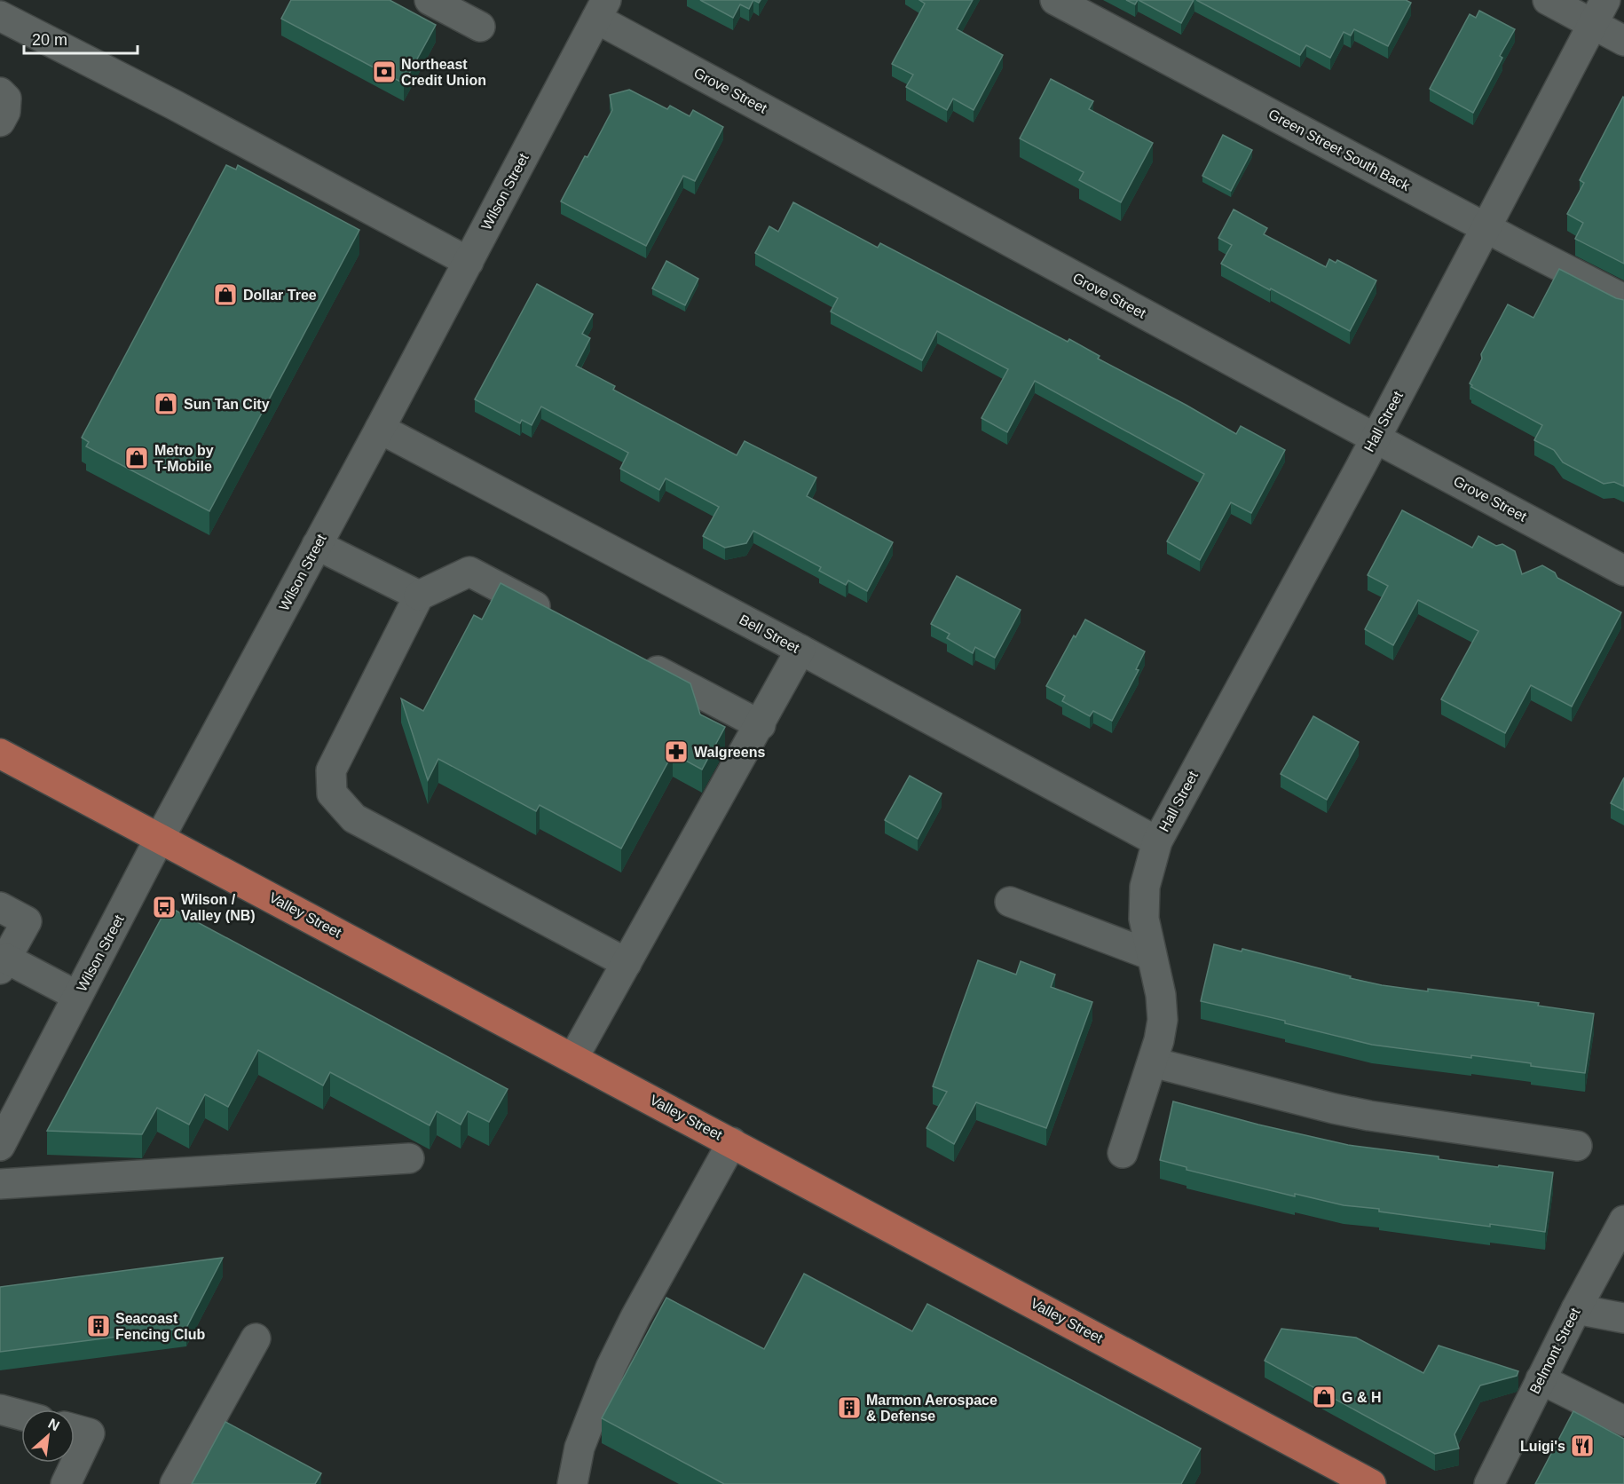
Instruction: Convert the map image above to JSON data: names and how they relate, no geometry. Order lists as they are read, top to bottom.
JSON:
{
  "streets": {
    "main road": ["Valley Street"],
    "street": [
      "Grove Street",
      "Green Street South Back",
      "Wilson Street",
      "Hall Street",
      "Bell Street",
      "Belmont Street"
    ]
  },
  "crossings": [
    ["Grove Street", "Wilson Street"],
    ["Grove Street", "Hall Street"],
    ["Green Street South Back", "Hall Street"],
    ["Wilson Street", "Bell Street"],
    ["Wilson Street", "Valley Street"],
    ["Hall Street", "Bell Street"]
  ],
  "places": {
    "bank": ["Northeast Credit Union"],
    "shop": [
      "Dollar Tree",
      "Sun Tan City",
      "Metro by T-Mobile",
      "G & H"
    ],
    "pharmacy": ["Walgreens"],
    "bus stop": ["Wilson / Valley (NB)"],
    "building": ["Seacoast Fencing Club", "Marmon Aerospace & Defense"],
    "restaurant": ["Luigi's"]
  },
  "scale_bar": "20 m",
  "north": "top right"
}
